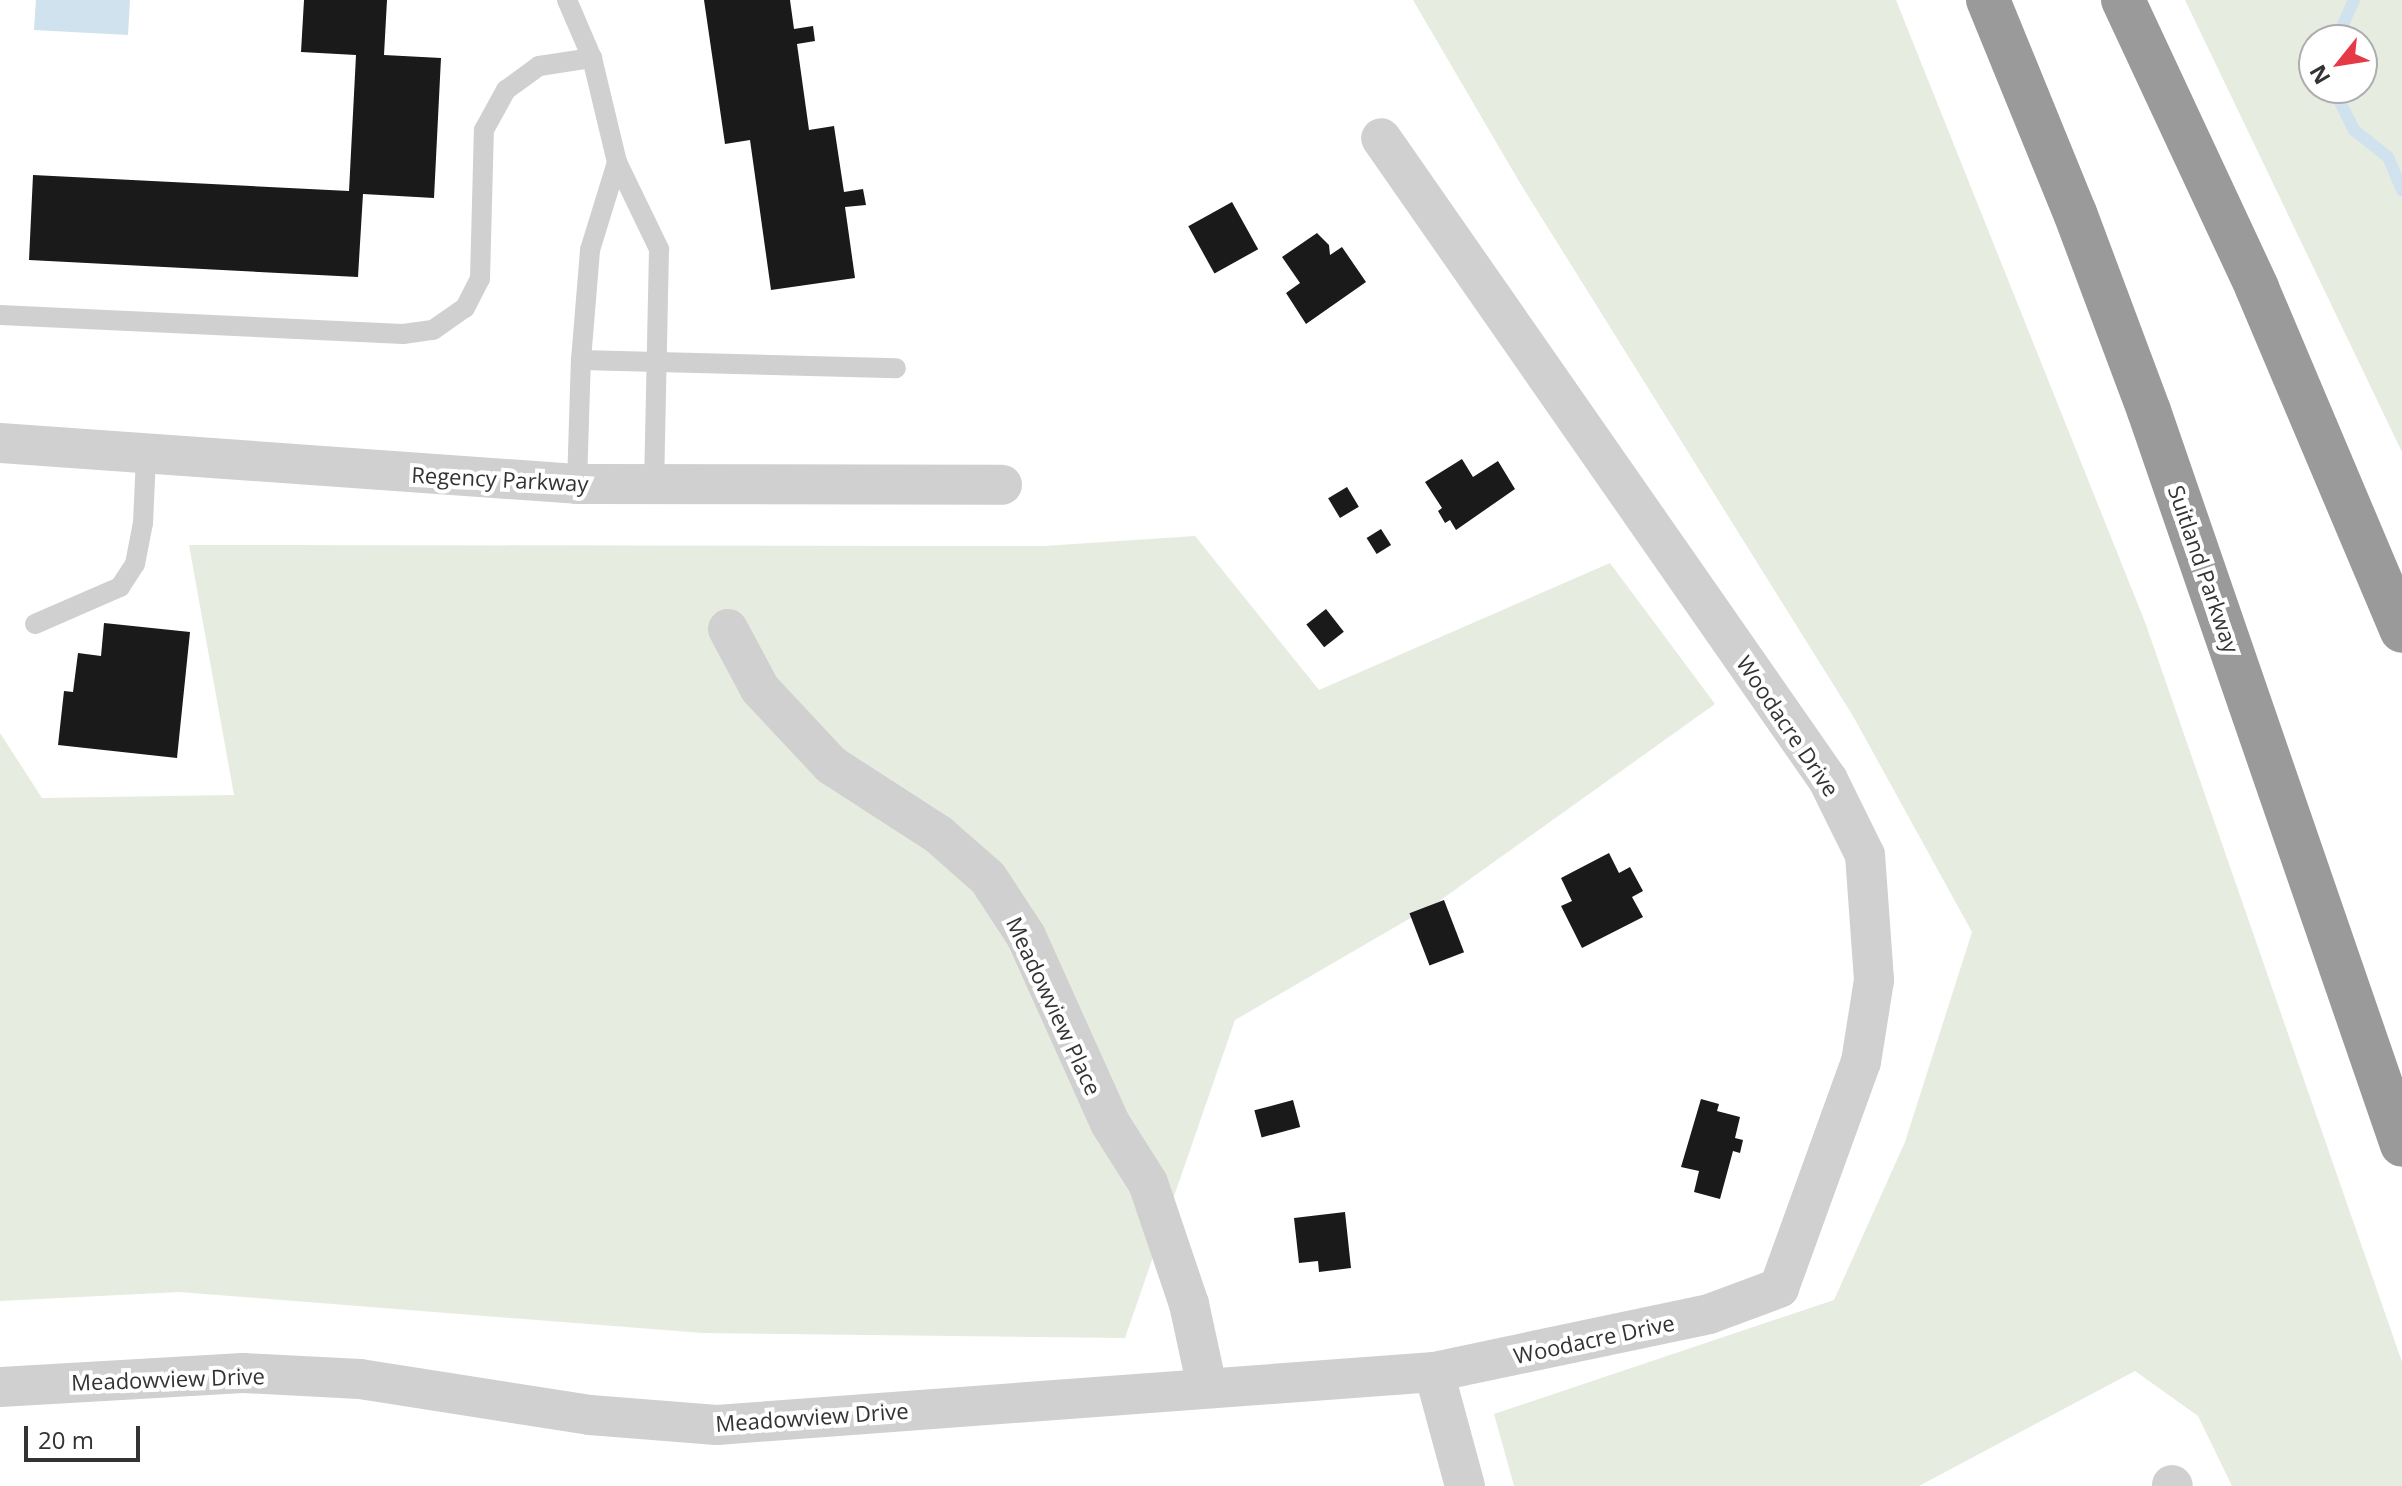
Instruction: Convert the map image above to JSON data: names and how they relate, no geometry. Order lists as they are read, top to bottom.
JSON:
{
  "streets": {
    "highway": ["Suitland Parkway"],
    "street": [
      "Regency Parkway",
      "Woodacre Drive",
      "Meadowview Place",
      "Meadowview Drive"
    ]
  },
  "crossings": [
    ["Woodacre Drive", "Meadowview Drive"],
    ["Meadowview Place", "Meadowview Drive"]
  ],
  "scale_bar": "20 m",
  "north": "bottom left"
}
